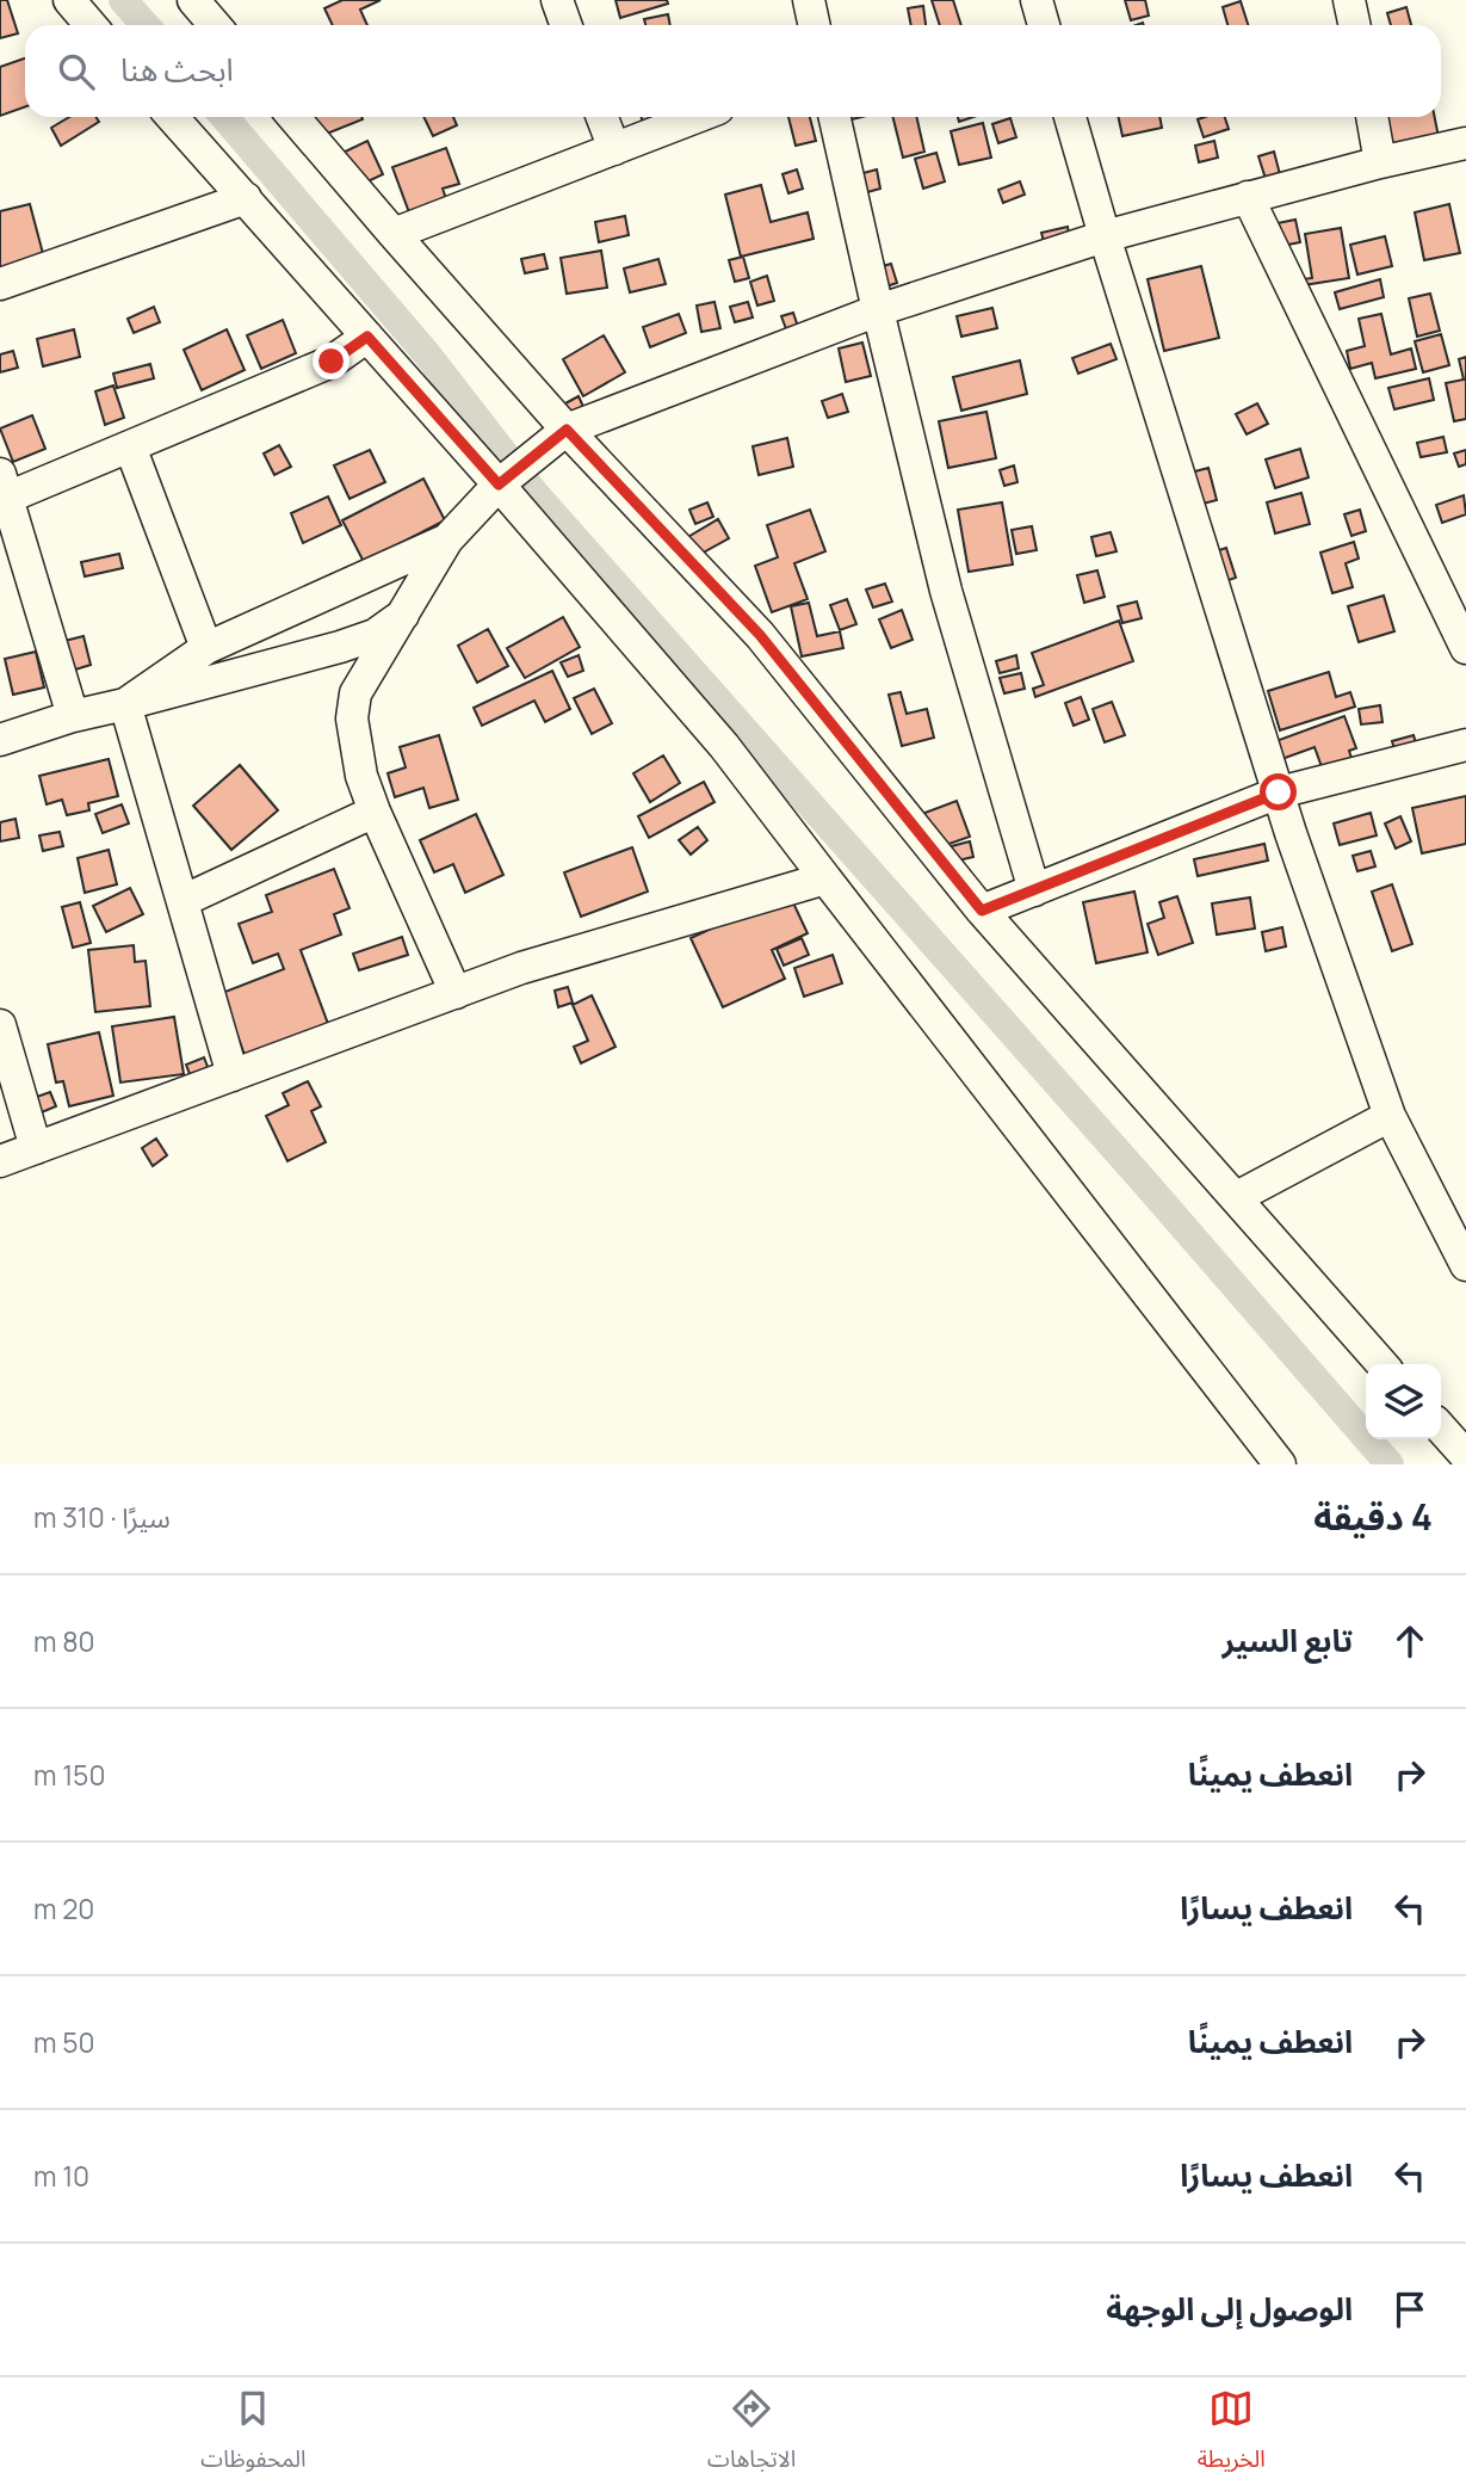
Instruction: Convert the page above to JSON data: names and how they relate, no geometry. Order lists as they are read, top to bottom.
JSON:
{
  "page": {
    "search": "ابحث هنا",
    "heading": ["4 دقيقة", "سيرًا · 310 m"],
    "list": [
      ["تابع السير", "80 m"],
      ["انعطف يمينًا", "150 m"],
      ["انعطف يسارًا", "20 m"],
      ["انعطف يمينًا", "50 m"],
      ["انعطف يسارًا", "10 m"],
      "الوصول إلى الوجهة"
    ],
    "nav": ["الخريطة", "الاتجاهات", "المحفوظات"]
  }
}
